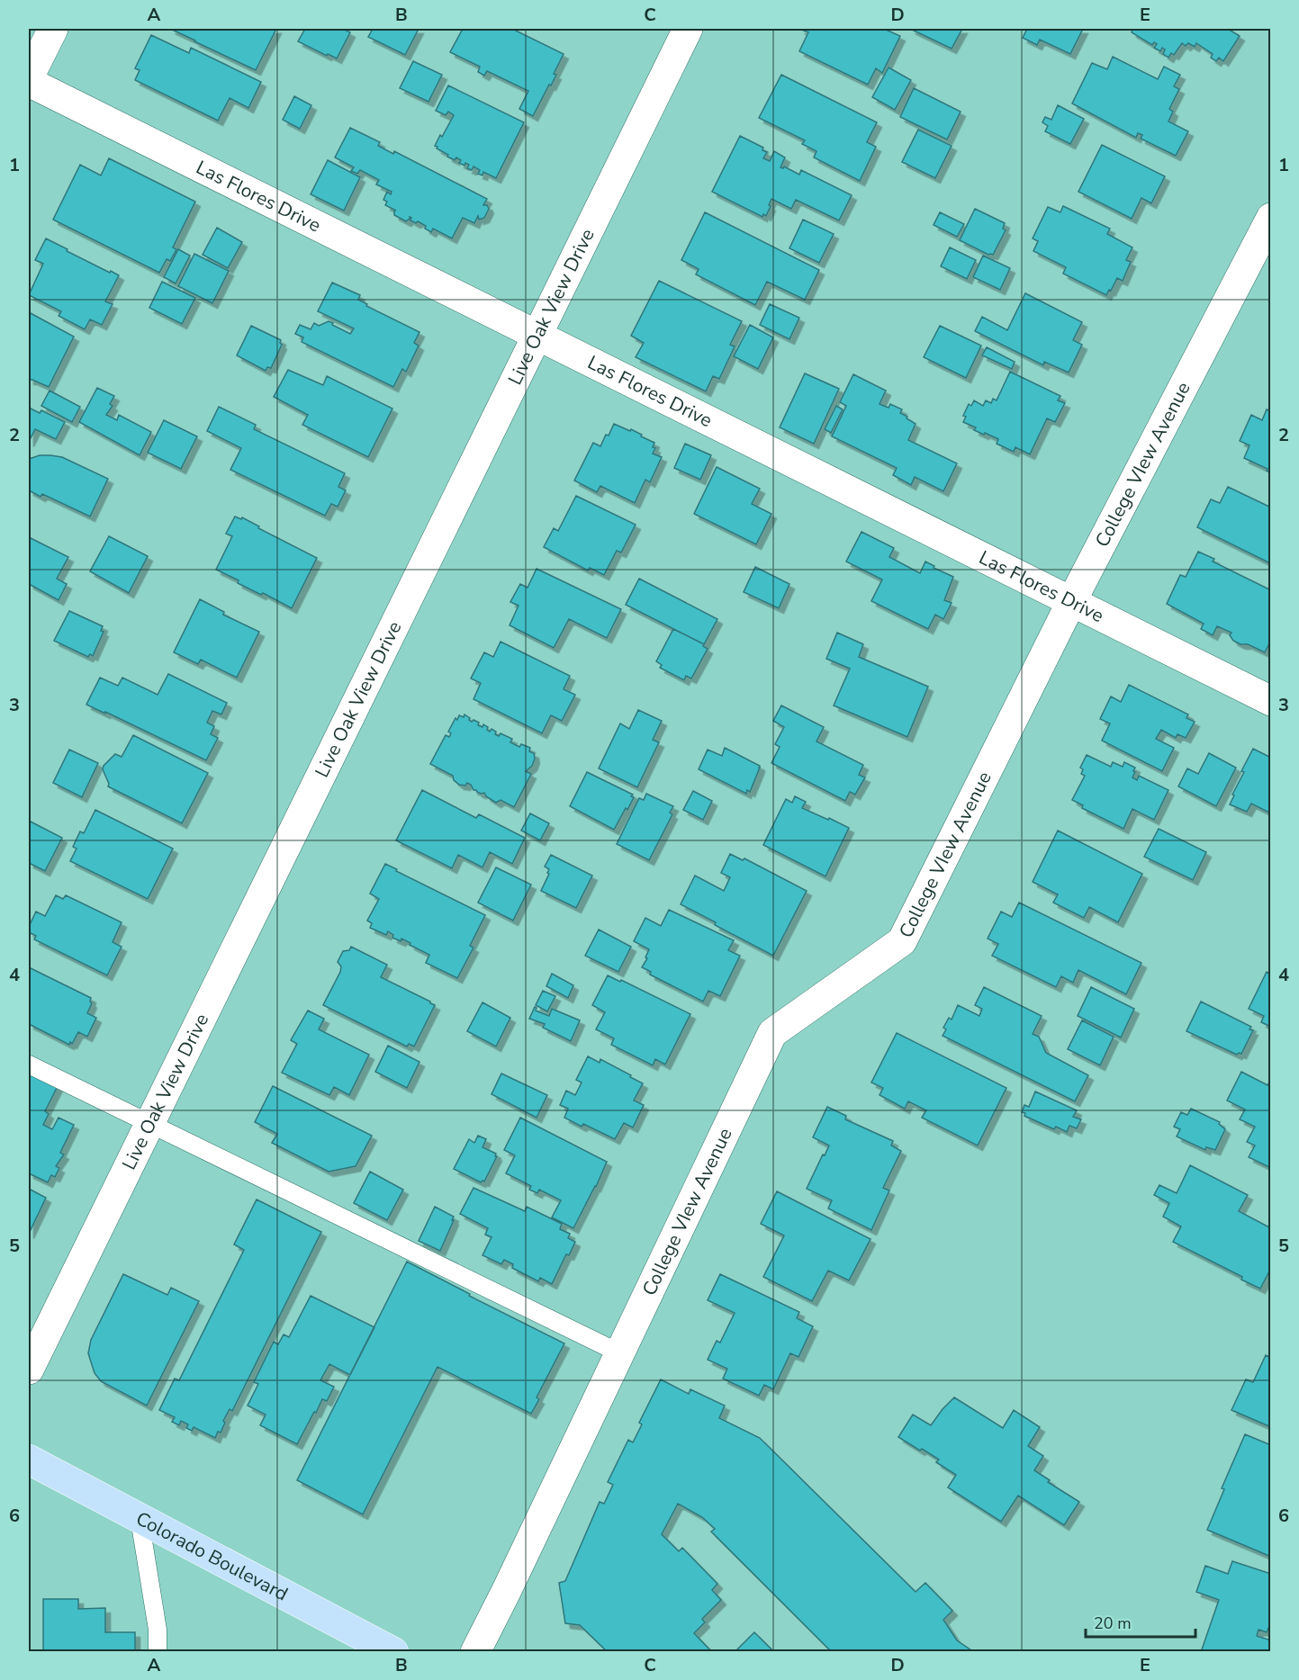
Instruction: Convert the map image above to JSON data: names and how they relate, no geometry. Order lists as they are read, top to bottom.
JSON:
{
  "streets": {
    "main road": ["Colorado Boulevard"],
    "street": ["Las Flores Drive", "Live Oak View Drive", "College VIew Avenue"]
  },
  "crossings": [
    ["Las Flores Drive", "Live Oak View Drive"],
    ["Las Flores Drive", "College VIew Avenue"]
  ],
  "scale_bar": "20 m",
  "grid": {
    "columns": [
      "A",
      "B",
      "C",
      "D",
      "E"
    ],
    "rows": [
      "1",
      "2",
      "3",
      "4",
      "5",
      "6"
    ]
  }
}
